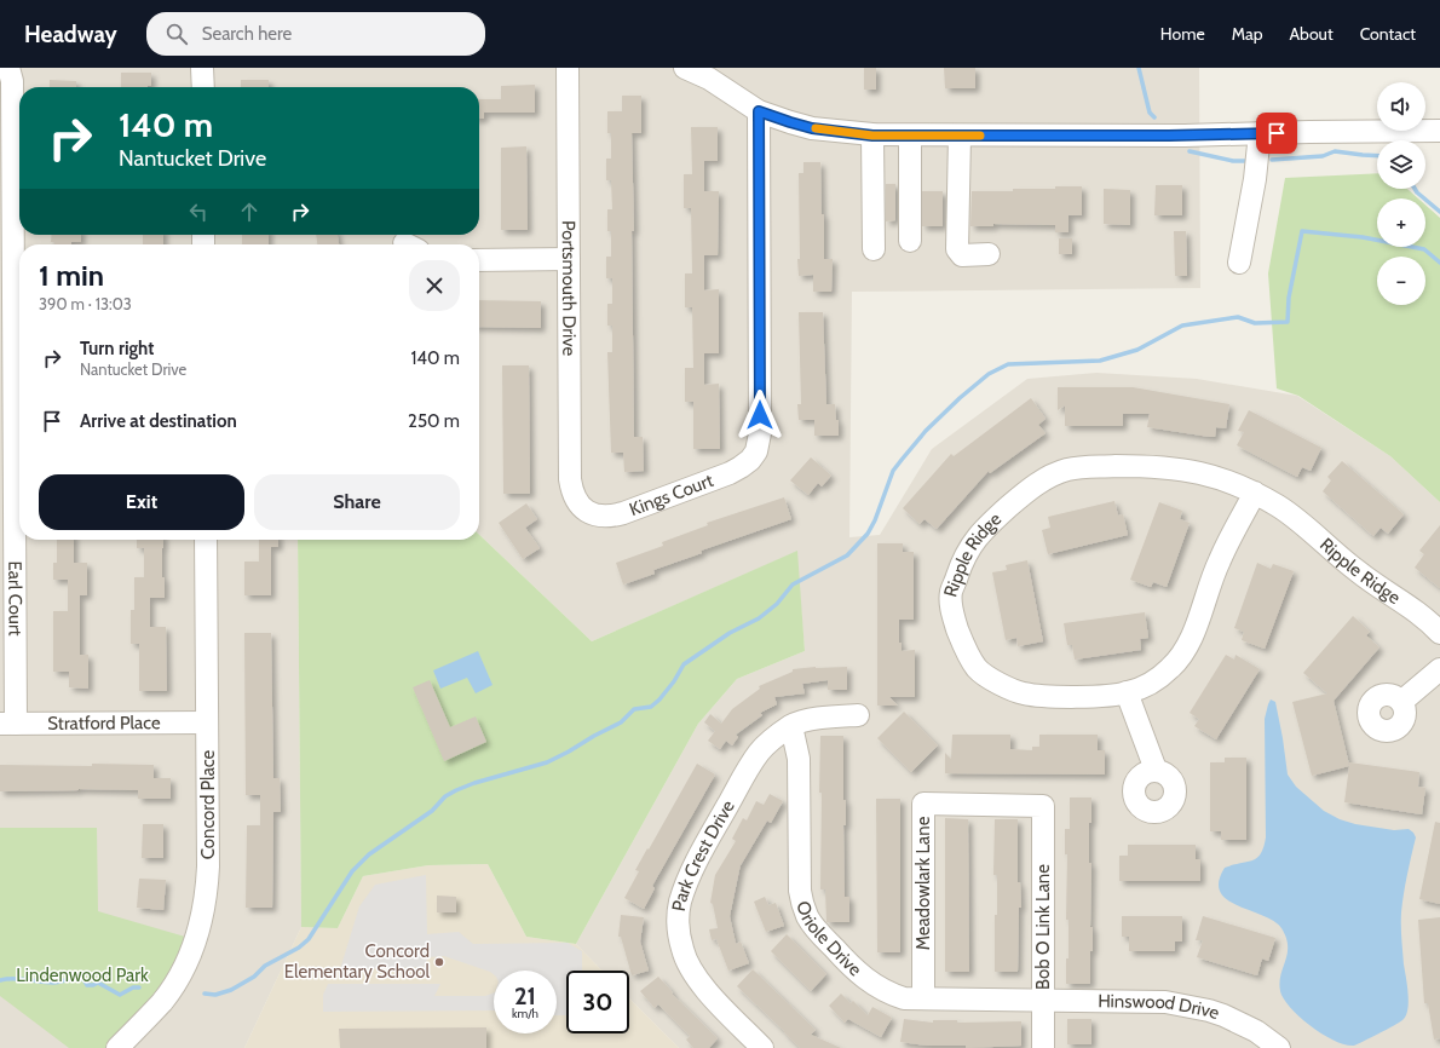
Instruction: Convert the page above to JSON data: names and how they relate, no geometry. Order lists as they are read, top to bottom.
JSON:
{
  "streets": {
    "street": [
      "Portsmouth Drive",
      "Kings Court",
      "Ripple Ridge",
      "Earl Court",
      "Stratford Place",
      "Concord Place",
      "Park Crest Drive",
      "Meadowlark Lane",
      "Bob O Link Lane",
      "Oriole Drive",
      "Hinswood Drive"
    ]
  },
  "crossings": [
    ["Portsmouth Drive", "Kings Court"],
    ["Earl Court", "Stratford Place"],
    ["Stratford Place", "Concord Place"],
    ["Park Crest Drive", "Oriole Drive"],
    ["Meadowlark Lane", "Bob O Link Lane"],
    ["Meadowlark Lane", "Oriole Drive"],
    ["Bob O Link Lane", "Oriole Drive"],
    ["Bob O Link Lane", "Hinswood Drive"],
    ["Oriole Drive", "Hinswood Drive"]
  ],
  "parks": ["Lindenwood Park"],
  "places": ["Concord Elementary School"],
  "page": {
    "header": "Headway",
    "search": "Search here",
    "nav": [
      "Home",
      "Map",
      "About",
      "Contact"
    ],
    "map_buttons": ["+", "−"],
    "turn": ["140 m", "Nantucket Drive"],
    "heading": ["1 min", "390 m · 13:03"],
    "list": [
      {
        "name": "Turn right",
        "note": "Nantucket Drive",
        "value": "140 m"
      },
      {
        "name": "Arrive at destination",
        "value": "250 m"
      }
    ],
    "buttons": ["Exit", "Share"],
    "speed": "21 km/h",
    "limit": "30"
  }
}
